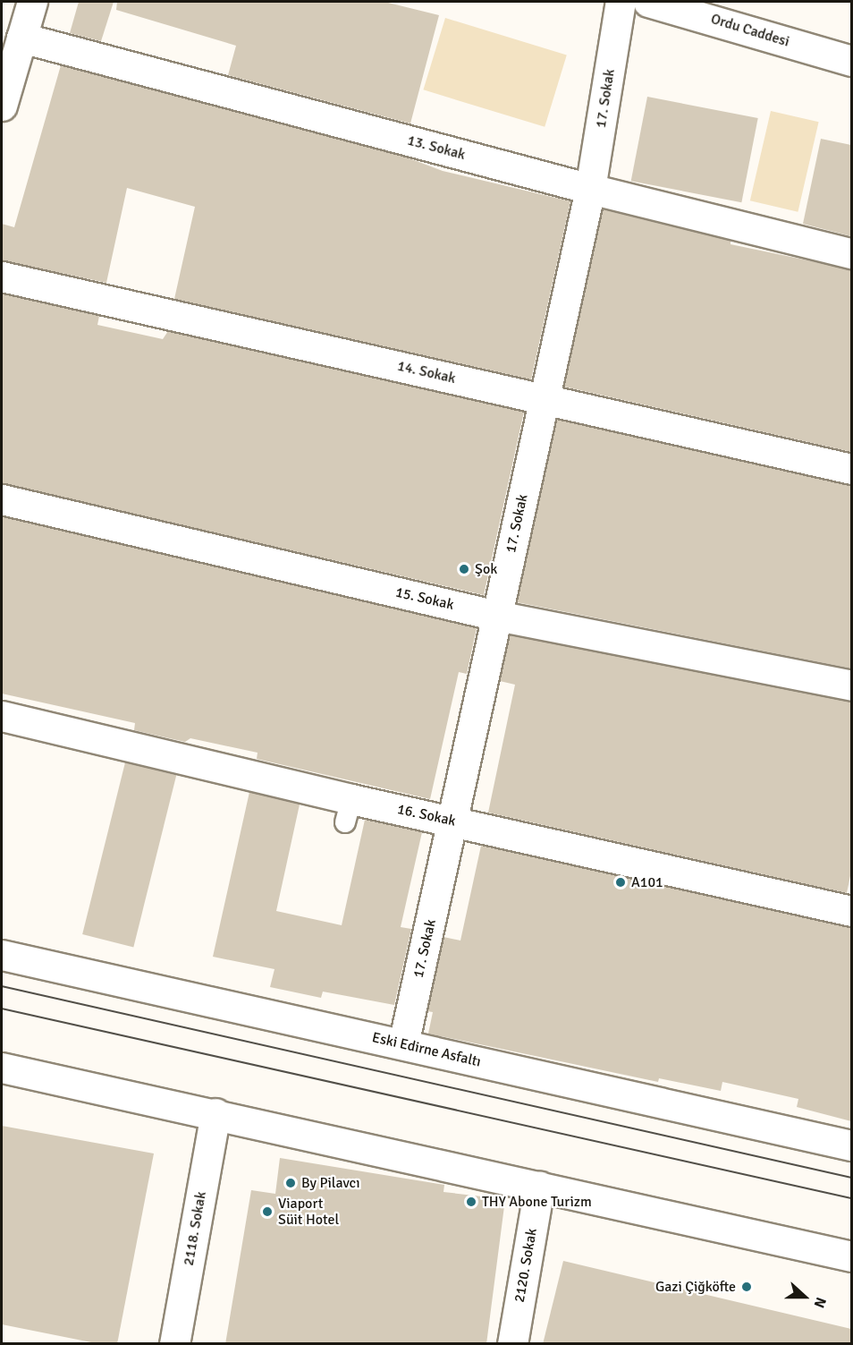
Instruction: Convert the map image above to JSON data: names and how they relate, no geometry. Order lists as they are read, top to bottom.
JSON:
{
  "streets": {
    "street": [
      "Ordu Caddesi",
      "17. Sokak",
      "13. Sokak",
      "14. Sokak",
      "15. Sokak",
      "16. Sokak",
      "Eski Edirne Asfaltı",
      "2118. Sokak",
      "2120. Sokak"
    ]
  },
  "crossings": [
    ["17. Sokak", "13. Sokak"],
    ["17. Sokak", "14. Sokak"],
    ["17. Sokak", "15. Sokak"],
    ["17. Sokak", "16. Sokak"],
    ["17. Sokak", "Eski Edirne Asfaltı"]
  ],
  "places": [
    "Şok",
    "A101",
    "By Pilavcı",
    "THY Abone Turizm",
    "Viaport Süit Hotel",
    "Gazi Çiğköfte"
  ],
  "north": "right"
}
